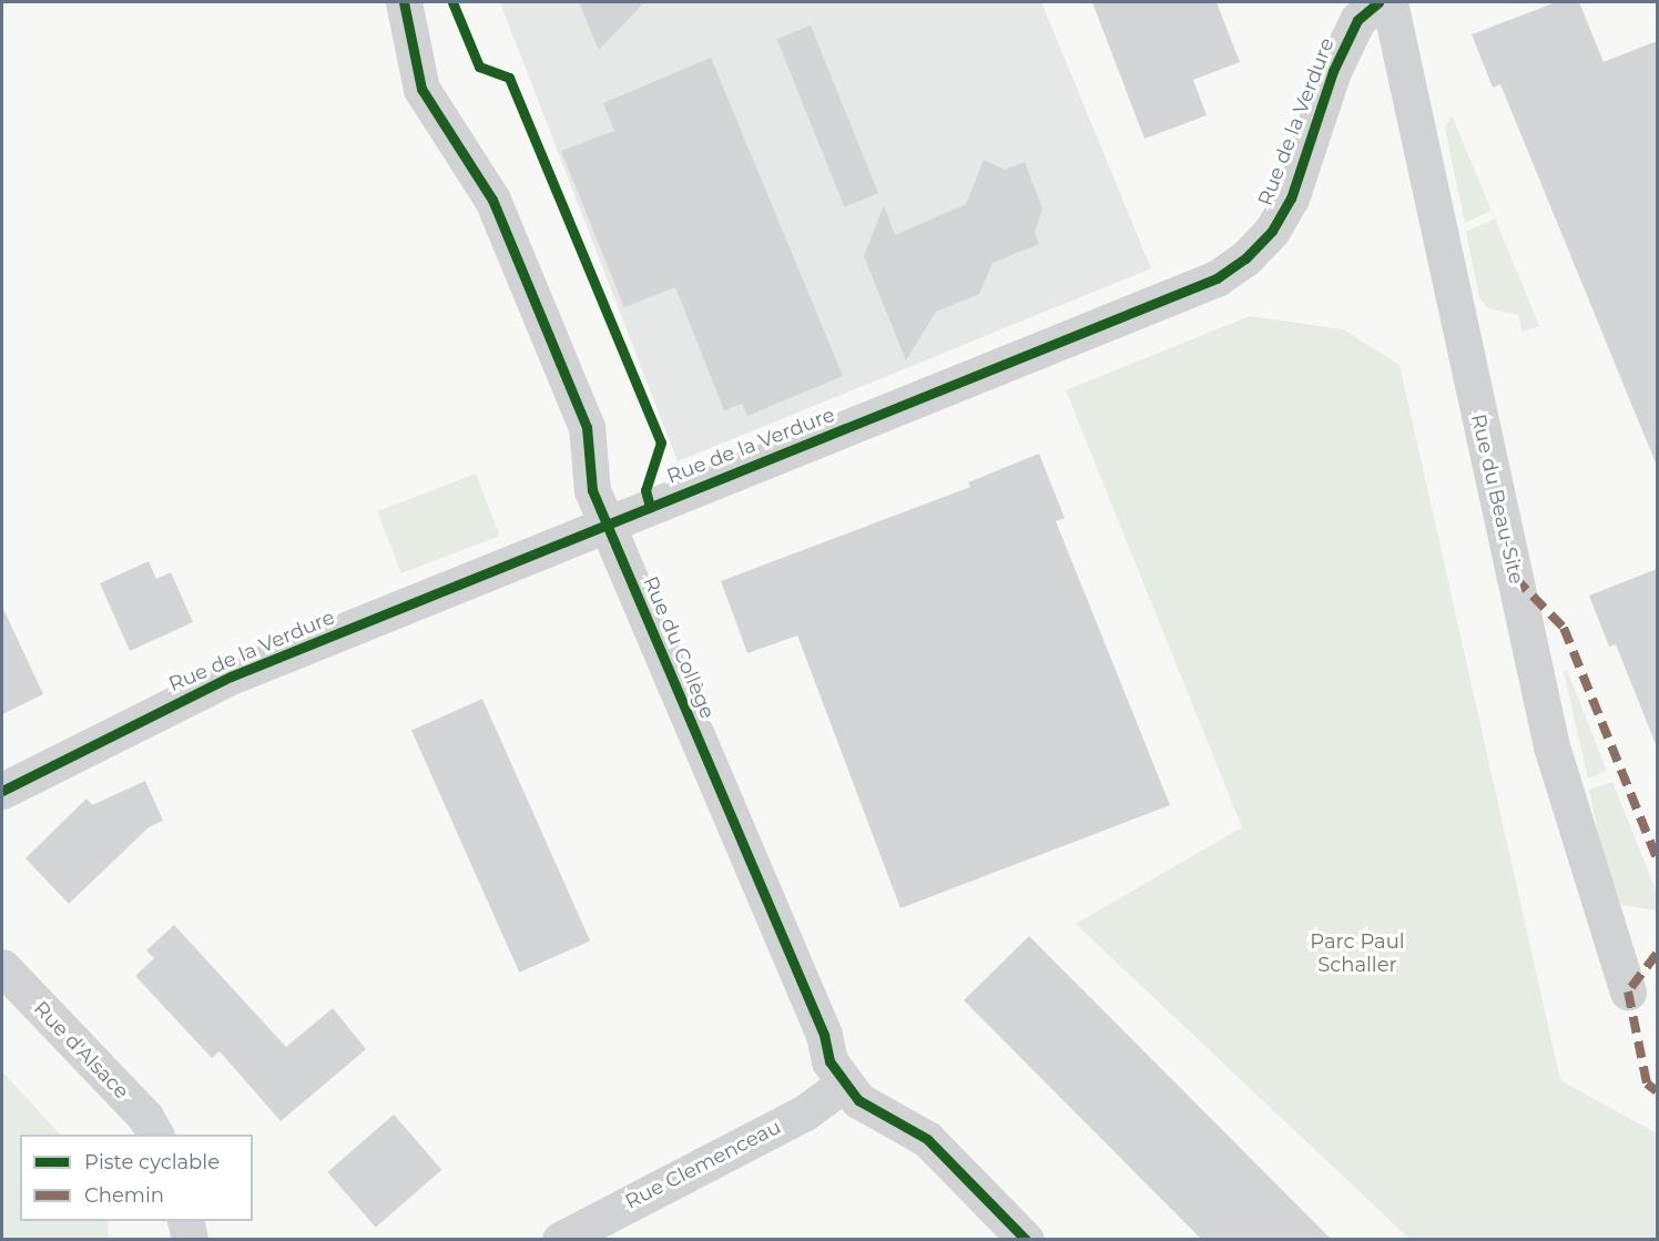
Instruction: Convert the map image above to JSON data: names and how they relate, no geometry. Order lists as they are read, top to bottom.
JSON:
{
  "streets": {
    "street": [
      "Rue de la Verdure",
      "Rue du Beau-Site",
      "Rue du Collège",
      "Rue d'Alsace",
      "Rue Clemenceau"
    ]
  },
  "crossings": [
    ["Rue de la Verdure", "Rue du Collège"],
    ["Rue du Collège", "Rue Clemenceau"]
  ],
  "parks": ["Parc Paul Schaller"],
  "legend": ["Piste cyclable", "Chemin"]
}
